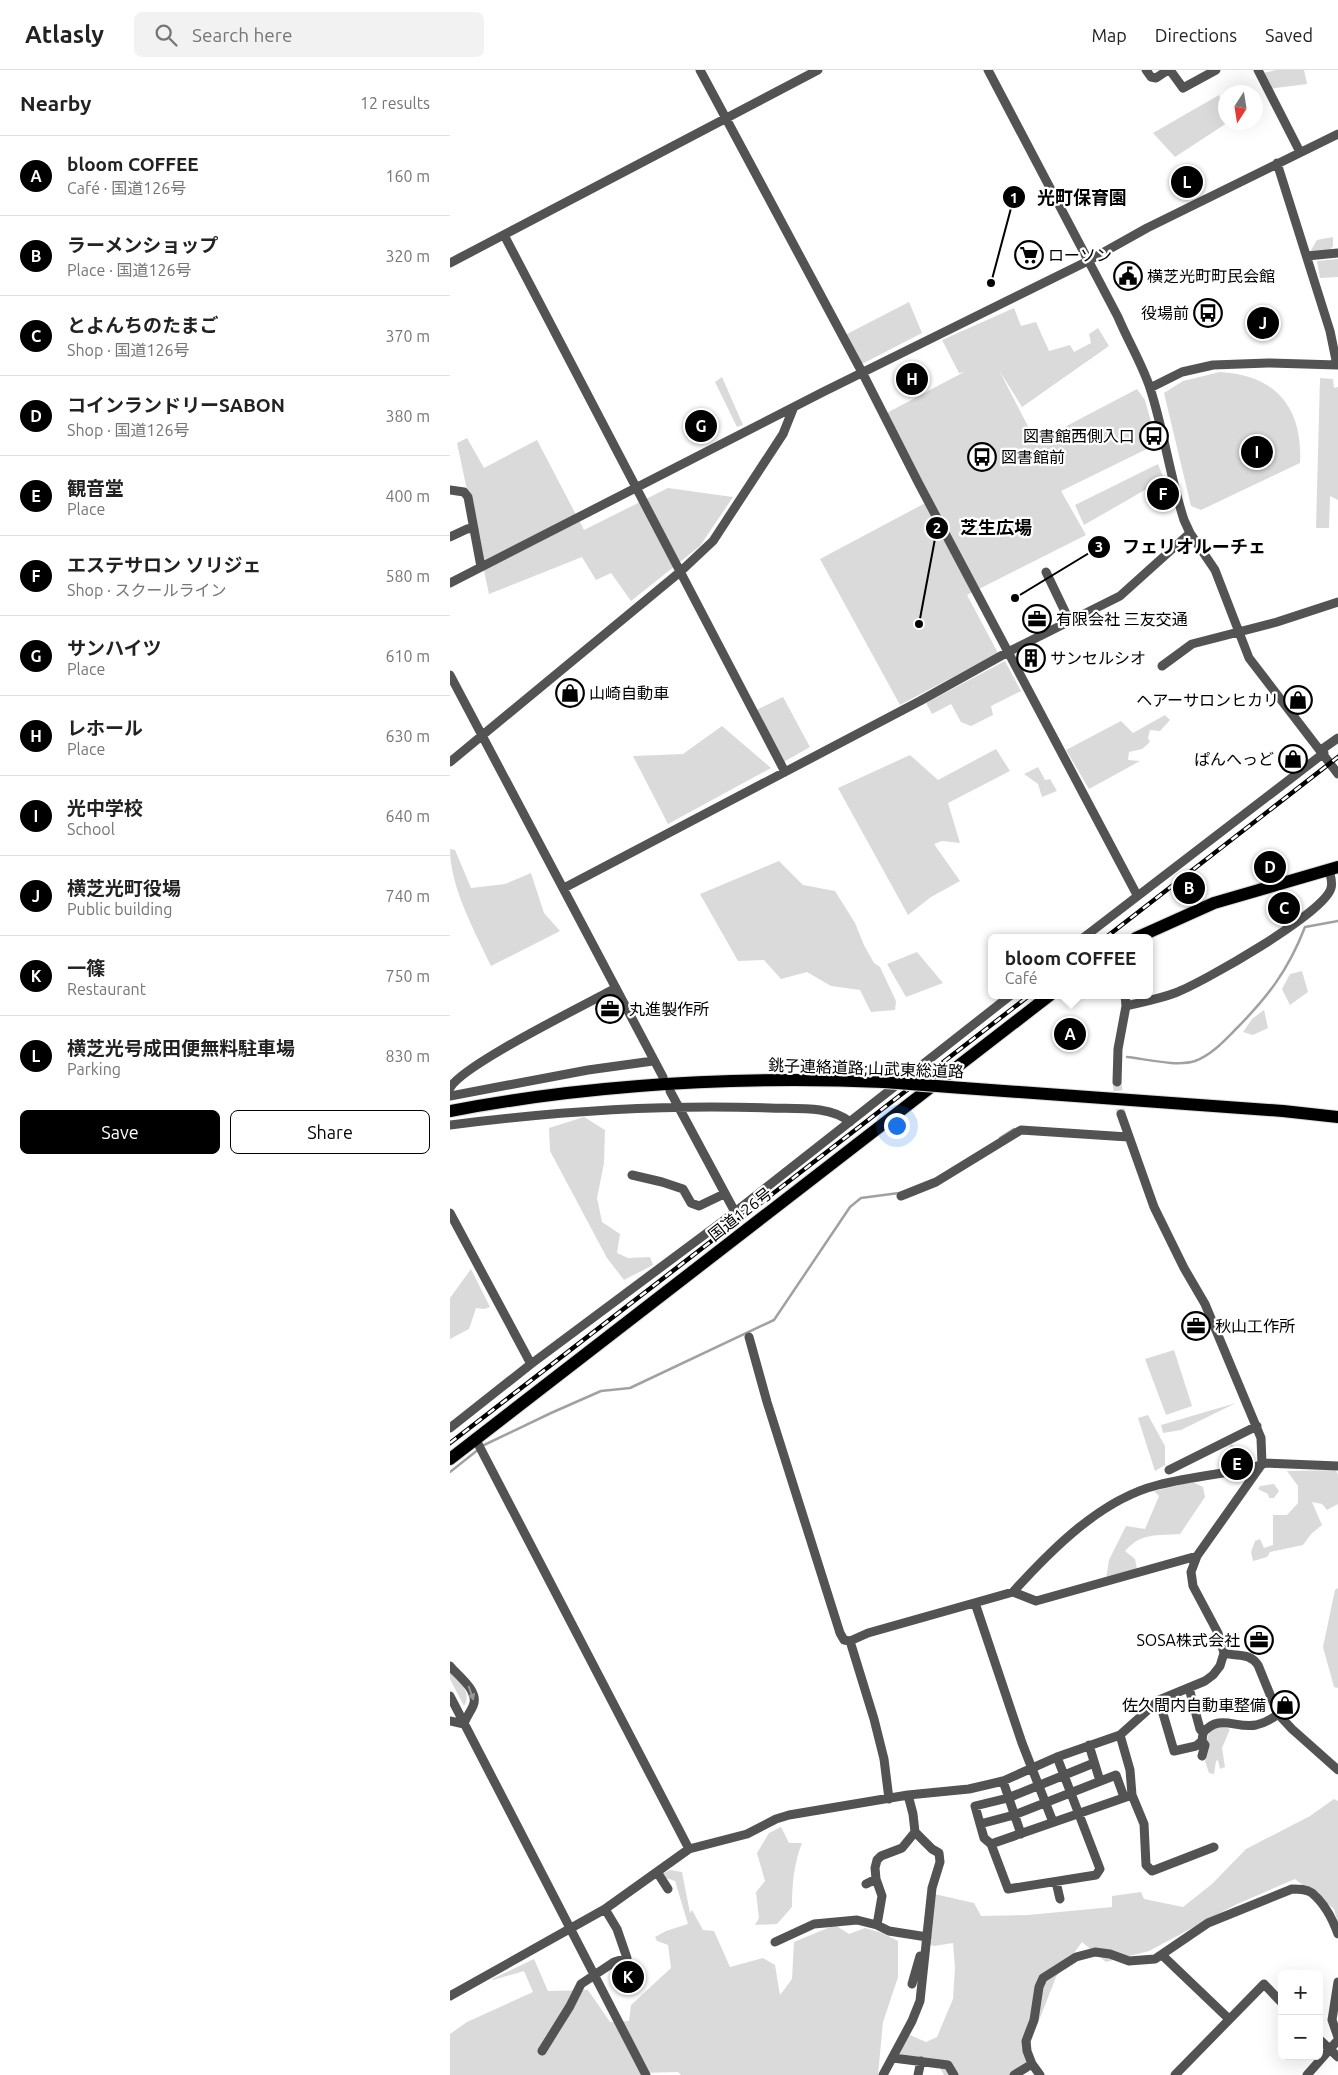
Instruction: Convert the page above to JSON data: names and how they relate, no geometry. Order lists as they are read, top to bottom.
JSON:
{
  "streets": {
    "highway": ["銚子連絡道路;山武東総道路", "国道126号"]
  },
  "places": {
    "supermarket": ["ローソン"],
    "public building": ["横芝光町町民会館"],
    "other": ["光町保育園", "フェリオルーチェ", "芝生広場"],
    "bus stop": ["役場前", "図書館西側入口", "図書館前"],
    "office": [
      "有限会社 三友交通",
      "丸進製作所",
      "秋山工作所",
      "SOSA株式会社"
    ],
    "building": ["サンセルシオ"],
    "shop": [
      "山崎自動車",
      "ヘアーサロンヒカリ",
      "ぱんへっど",
      "佐久間内自動車整備"
    ]
  },
  "north": "bottom",
  "page": {
    "header": "Atlasly",
    "search": "Search here",
    "nav": ["Map", "Directions", "Saved"],
    "heading": ["Nearby", "12 results"],
    "list": [
      {
        "mark": "A",
        "name": "bloom COFFEE",
        "note": "Café · 国道126号",
        "value": "160 m"
      },
      {
        "mark": "B",
        "name": "ラーメンショップ",
        "note": "Place · 国道126号",
        "value": "320 m"
      },
      {
        "mark": "C",
        "name": "とよんちのたまご",
        "note": "Shop · 国道126号",
        "value": "370 m"
      },
      {
        "mark": "D",
        "name": "コインランドリーSABON",
        "note": "Shop · 国道126号",
        "value": "380 m"
      },
      {
        "mark": "E",
        "name": "観音堂",
        "note": "Place",
        "value": "400 m"
      },
      {
        "mark": "F",
        "name": "エステサロン ソリジェ",
        "note": "Shop · スクールライン",
        "value": "580 m"
      },
      {
        "mark": "G",
        "name": "サンハイツ",
        "note": "Place",
        "value": "610 m"
      },
      {
        "mark": "H",
        "name": "レホール",
        "note": "Place",
        "value": "630 m"
      },
      {
        "mark": "I",
        "name": "光中学校",
        "note": "School",
        "value": "640 m"
      },
      {
        "mark": "J",
        "name": "横芝光町役場",
        "note": "Public building",
        "value": "740 m"
      },
      {
        "mark": "K",
        "name": "一篠",
        "note": "Restaurant",
        "value": "750 m"
      },
      {
        "mark": "L",
        "name": "横芝光号成田便無料駐車場",
        "note": "Parking",
        "value": "830 m"
      }
    ],
    "pins": [
      "L",
      "J",
      "H",
      "G",
      "I",
      "F",
      "D",
      "B",
      "C",
      "A",
      "E",
      "K"
    ],
    "popup": ["bloom COFFEE", "Café"],
    "buttons": ["Save", "Share"],
    "map_buttons": ["+", "−"]
  }
}
